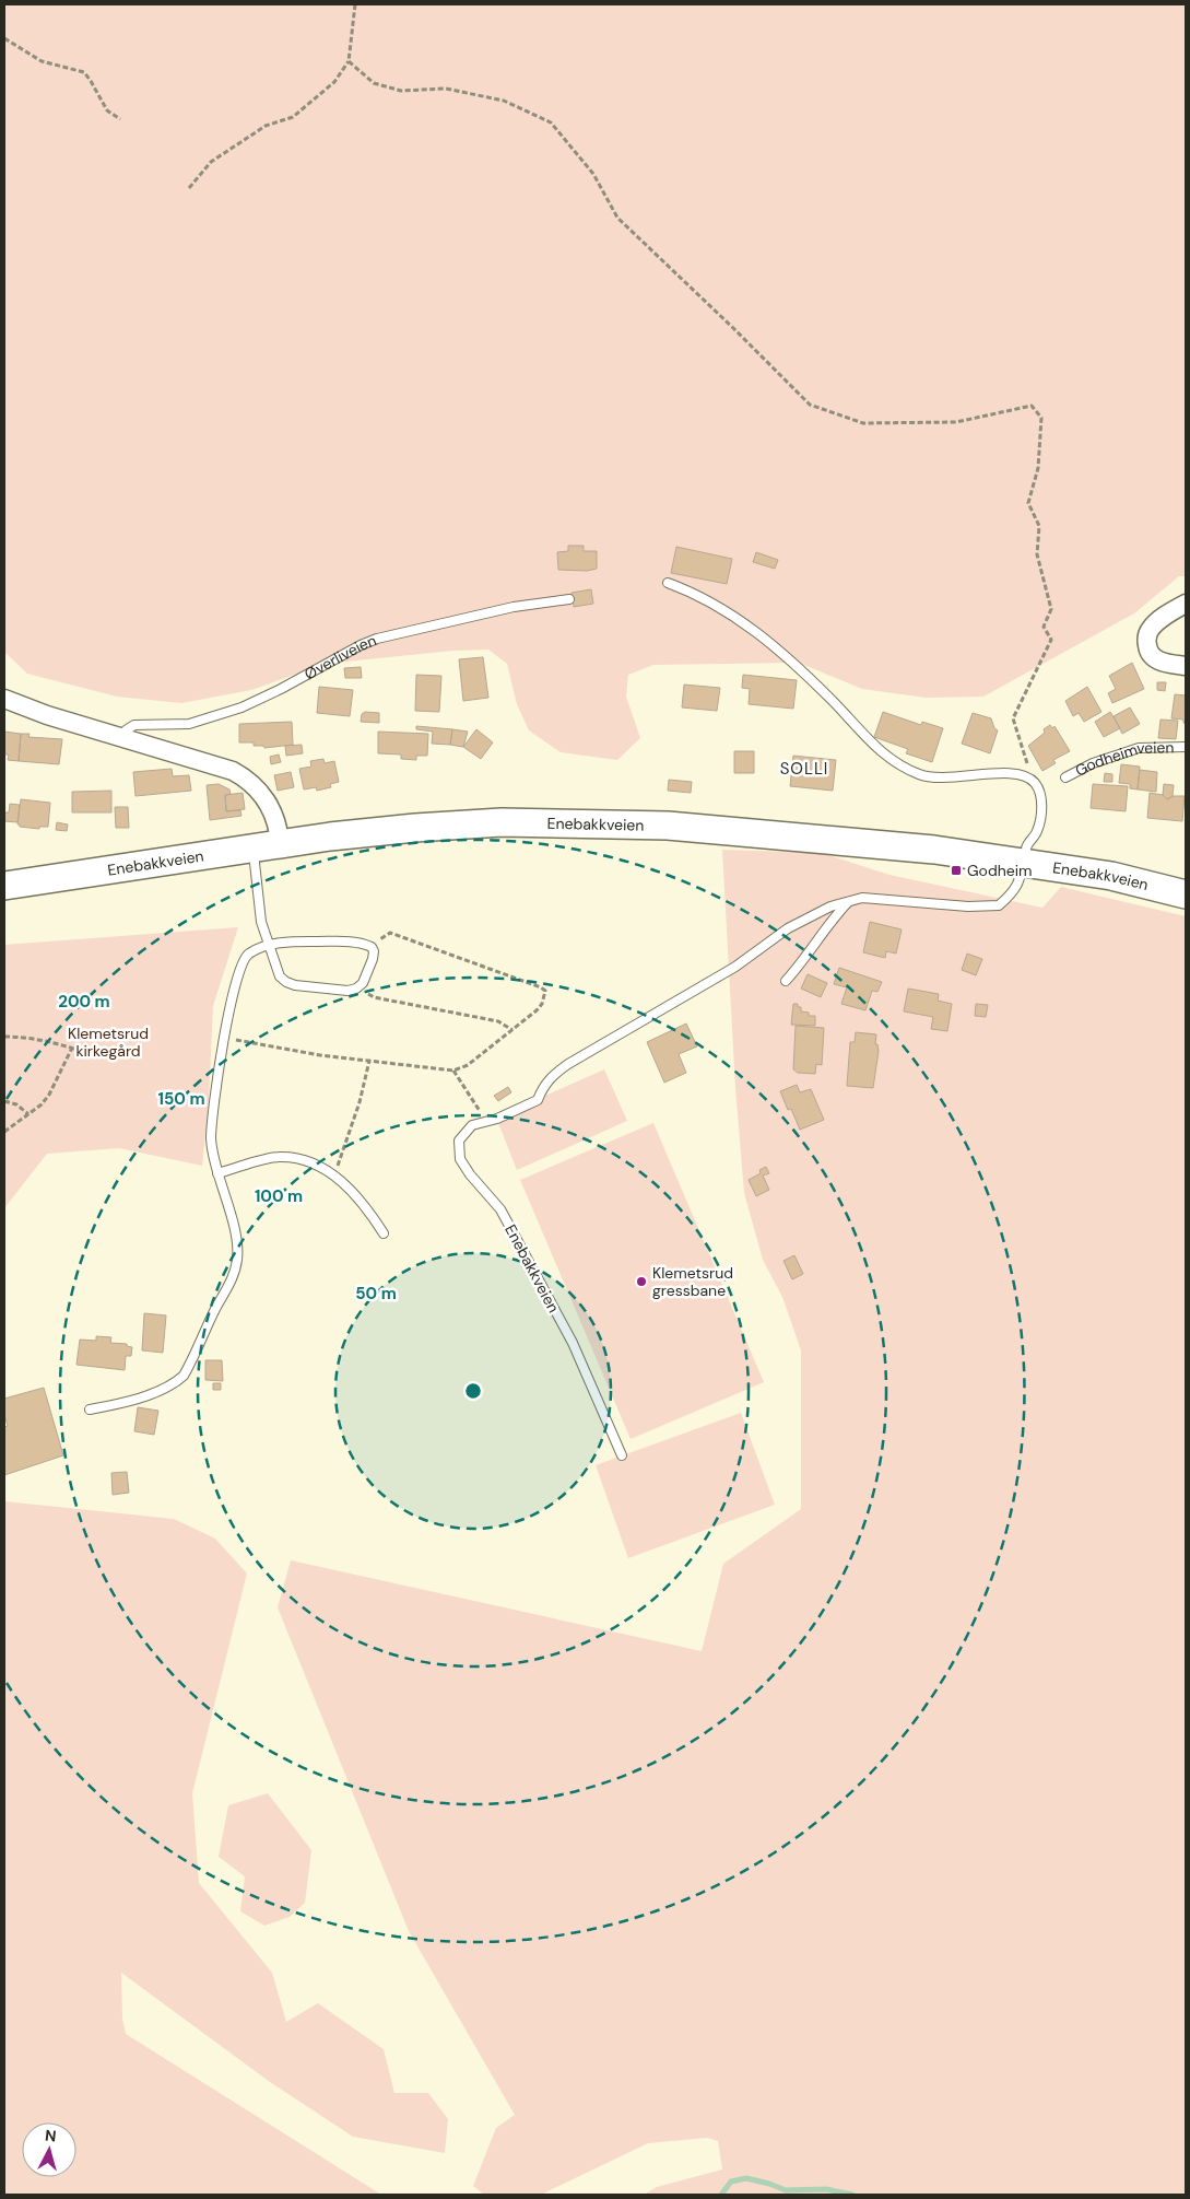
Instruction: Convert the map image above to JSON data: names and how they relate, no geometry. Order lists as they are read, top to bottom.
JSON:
{
  "streets": {
    "main road": ["Enebakkveien"],
    "lane": ["Øverliveien", "Godheimveien"]
  },
  "districts": ["SOLLI"],
  "parks": ["Klemetsrud kirkegård"],
  "places": {
    "transit": ["Godheim"],
    "other": ["Klemetsrud gressbane"]
  },
  "north": "top",
  "rings": [
    "200 m",
    "150 m",
    "100 m",
    "50 m"
  ]
}
